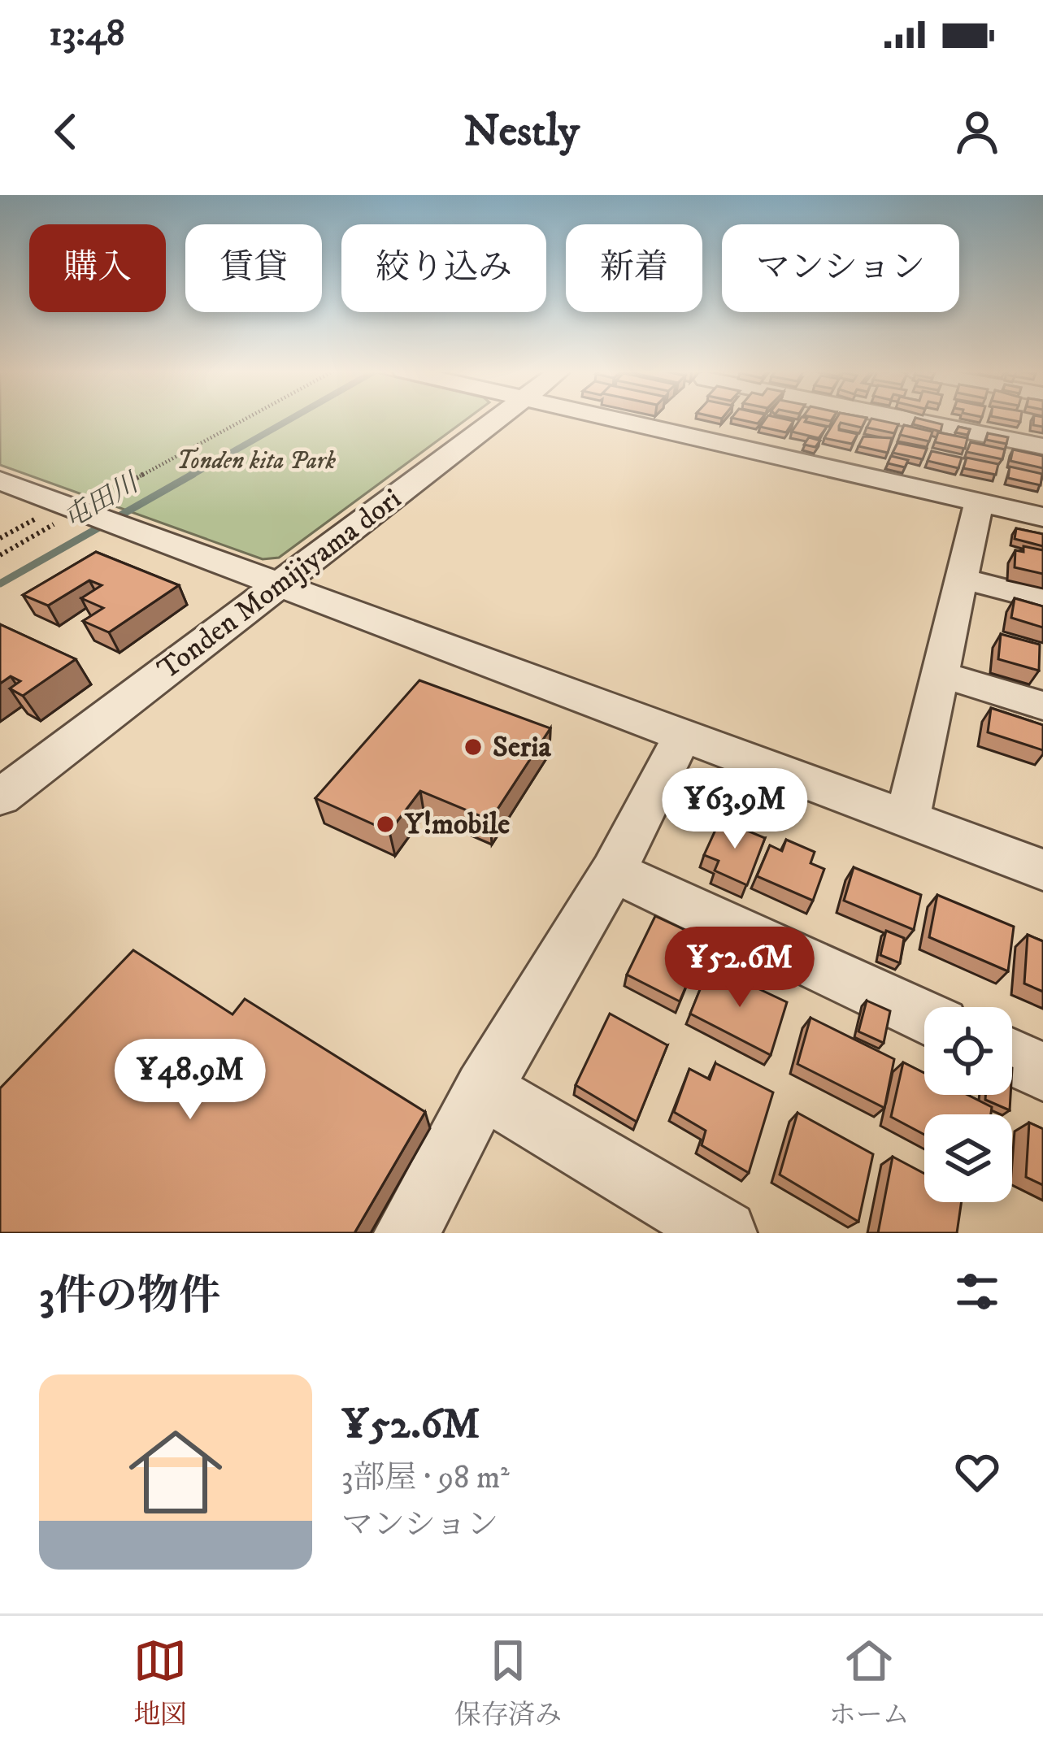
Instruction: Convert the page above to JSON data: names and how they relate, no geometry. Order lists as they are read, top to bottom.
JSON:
{
  "streets": {
    "street": ["Tonden Momijiyama dori"]
  },
  "water": ["屯田川"],
  "parks": ["Tonden kita Park"],
  "places": ["Seria", "Y!mobile"],
  "page": {
    "status": "13:48",
    "header": "Nestly",
    "chip": [
      "購入",
      "賃貸",
      "絞り込み",
      "新着",
      "マンション"
    ],
    "price": ["¥63.9M", "¥52.6M", "¥48.9M"],
    "heading": "3件の物件",
    "list": [
      {
        "name": "¥52.6M",
        "note": "3部屋 · 98 m² · マンション"
      }
    ],
    "tabs": ["地図", "保存済み", "ホーム"]
  }
}
